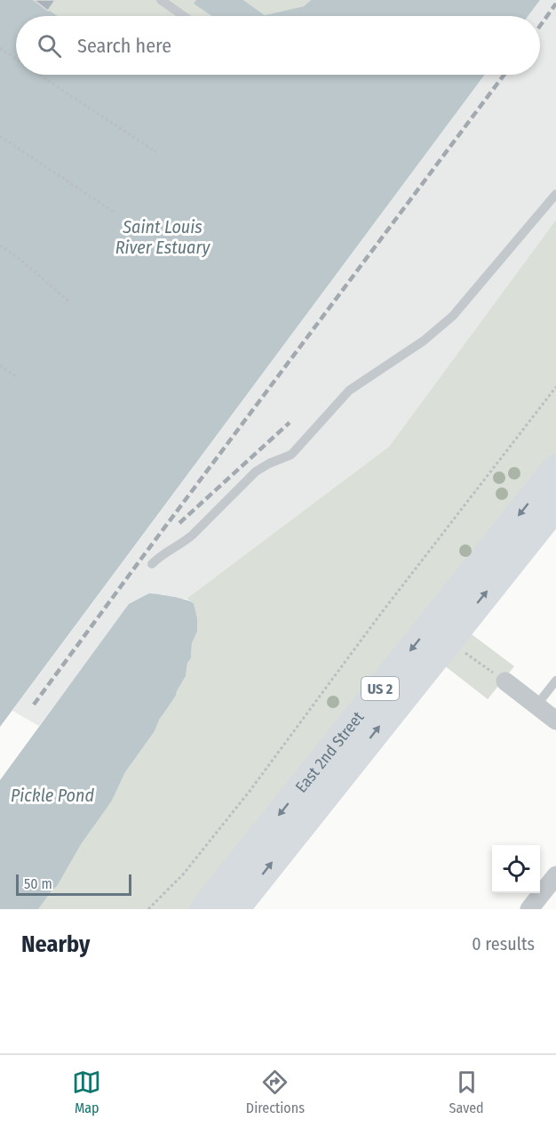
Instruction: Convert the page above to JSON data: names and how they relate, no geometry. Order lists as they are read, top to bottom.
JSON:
{
  "streets": {
    "highway": ["US 2", "East 2nd Street"]
  },
  "water": ["Saint Louis River Estuary", "Pickle Pond"],
  "scale_bar": "50 m",
  "page": {
    "search": "Search here",
    "scale": "50 m",
    "heading": ["Nearby", "0 results"],
    "nav": ["Map", "Directions", "Saved"]
  }
}
